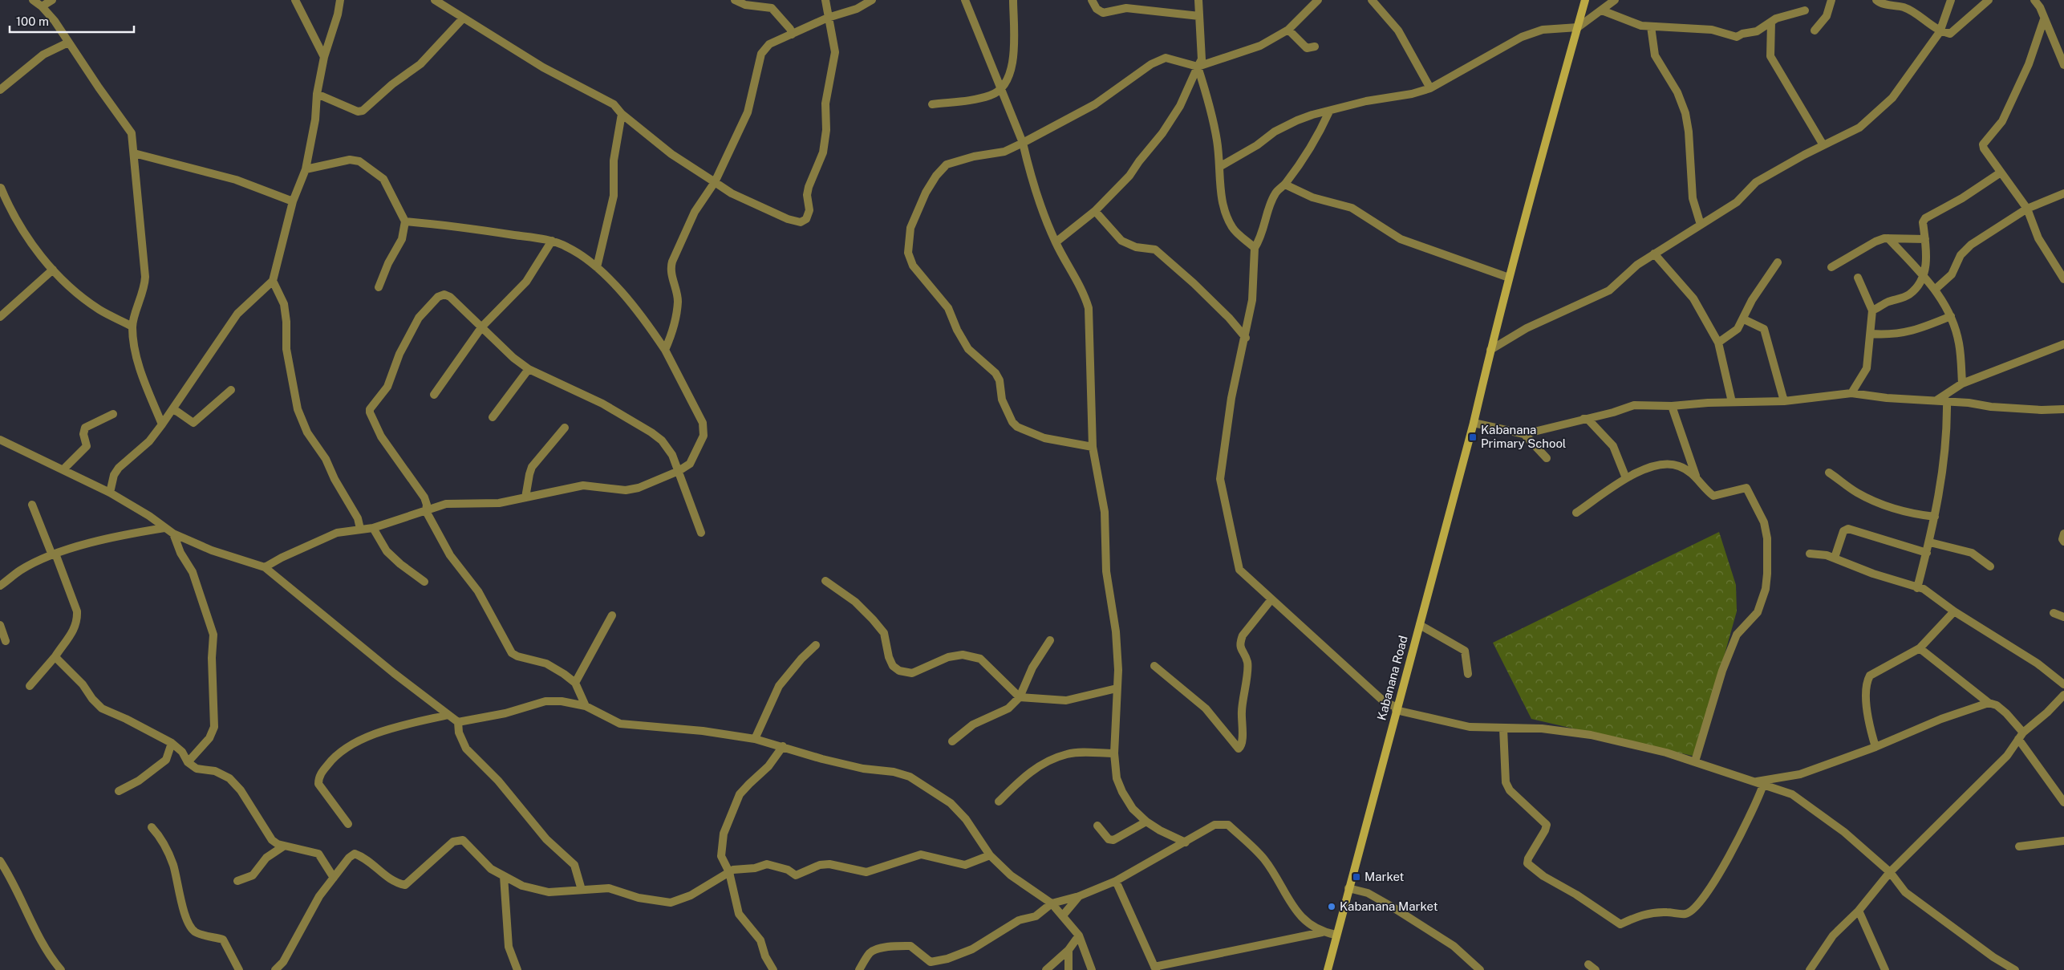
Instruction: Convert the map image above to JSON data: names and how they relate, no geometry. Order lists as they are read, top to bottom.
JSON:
{
  "streets": {
    "street": ["Kabanana Road"]
  },
  "places": {
    "transit": ["Kabanana Primary School", "Market"],
    "other": ["Kabanana Market"]
  },
  "scale_bar": "100 m"
}
